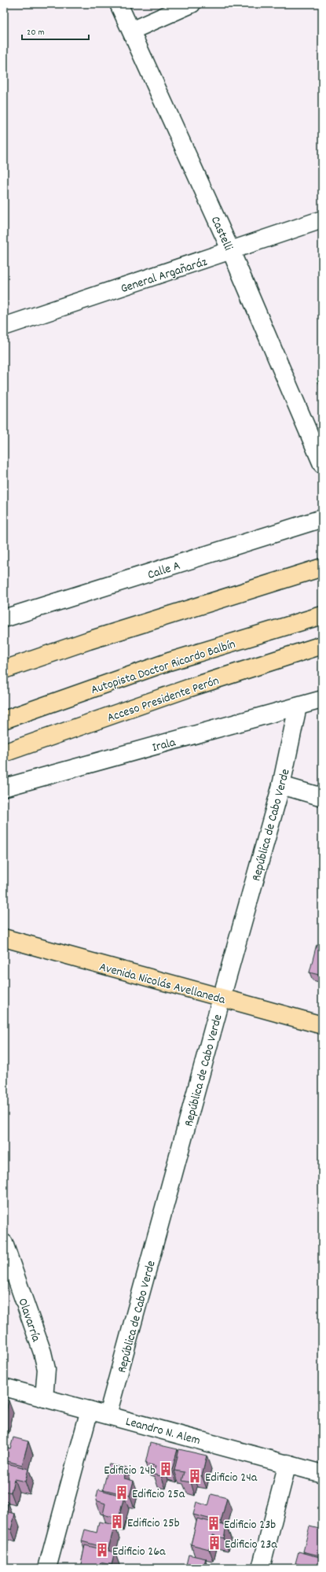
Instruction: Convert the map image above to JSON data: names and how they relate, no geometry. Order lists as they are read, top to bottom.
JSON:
{
  "streets": {
    "main road": ["Autopista Doctor Ricardo Balbín", "Acceso Presidente Perón", "Avenida Nicolás Avellaneda"],
    "street": [
      "Castelli",
      "General Argañaráz",
      "Calle A",
      "Irala",
      "República de Cabo Verde",
      "Olavarría",
      "Leandro N. Alem"
    ]
  },
  "crossings": [
    ["Castelli", "General Argañaráz"],
    ["Irala", "República de Cabo Verde"],
    ["República de Cabo Verde", "Avenida Nicolás Avellaneda"],
    ["República de Cabo Verde", "Leandro N. Alem"],
    ["Olavarría", "Leandro N. Alem"]
  ],
  "places": {
    "building": [
      "Edificio 24b",
      "Edificio 24a",
      "Edificio 25a",
      "Edificio 25b",
      "Edificio 23b",
      "Edificio 23a",
      "Edificio 26a"
    ]
  },
  "scale_bar": "20 m"
}
